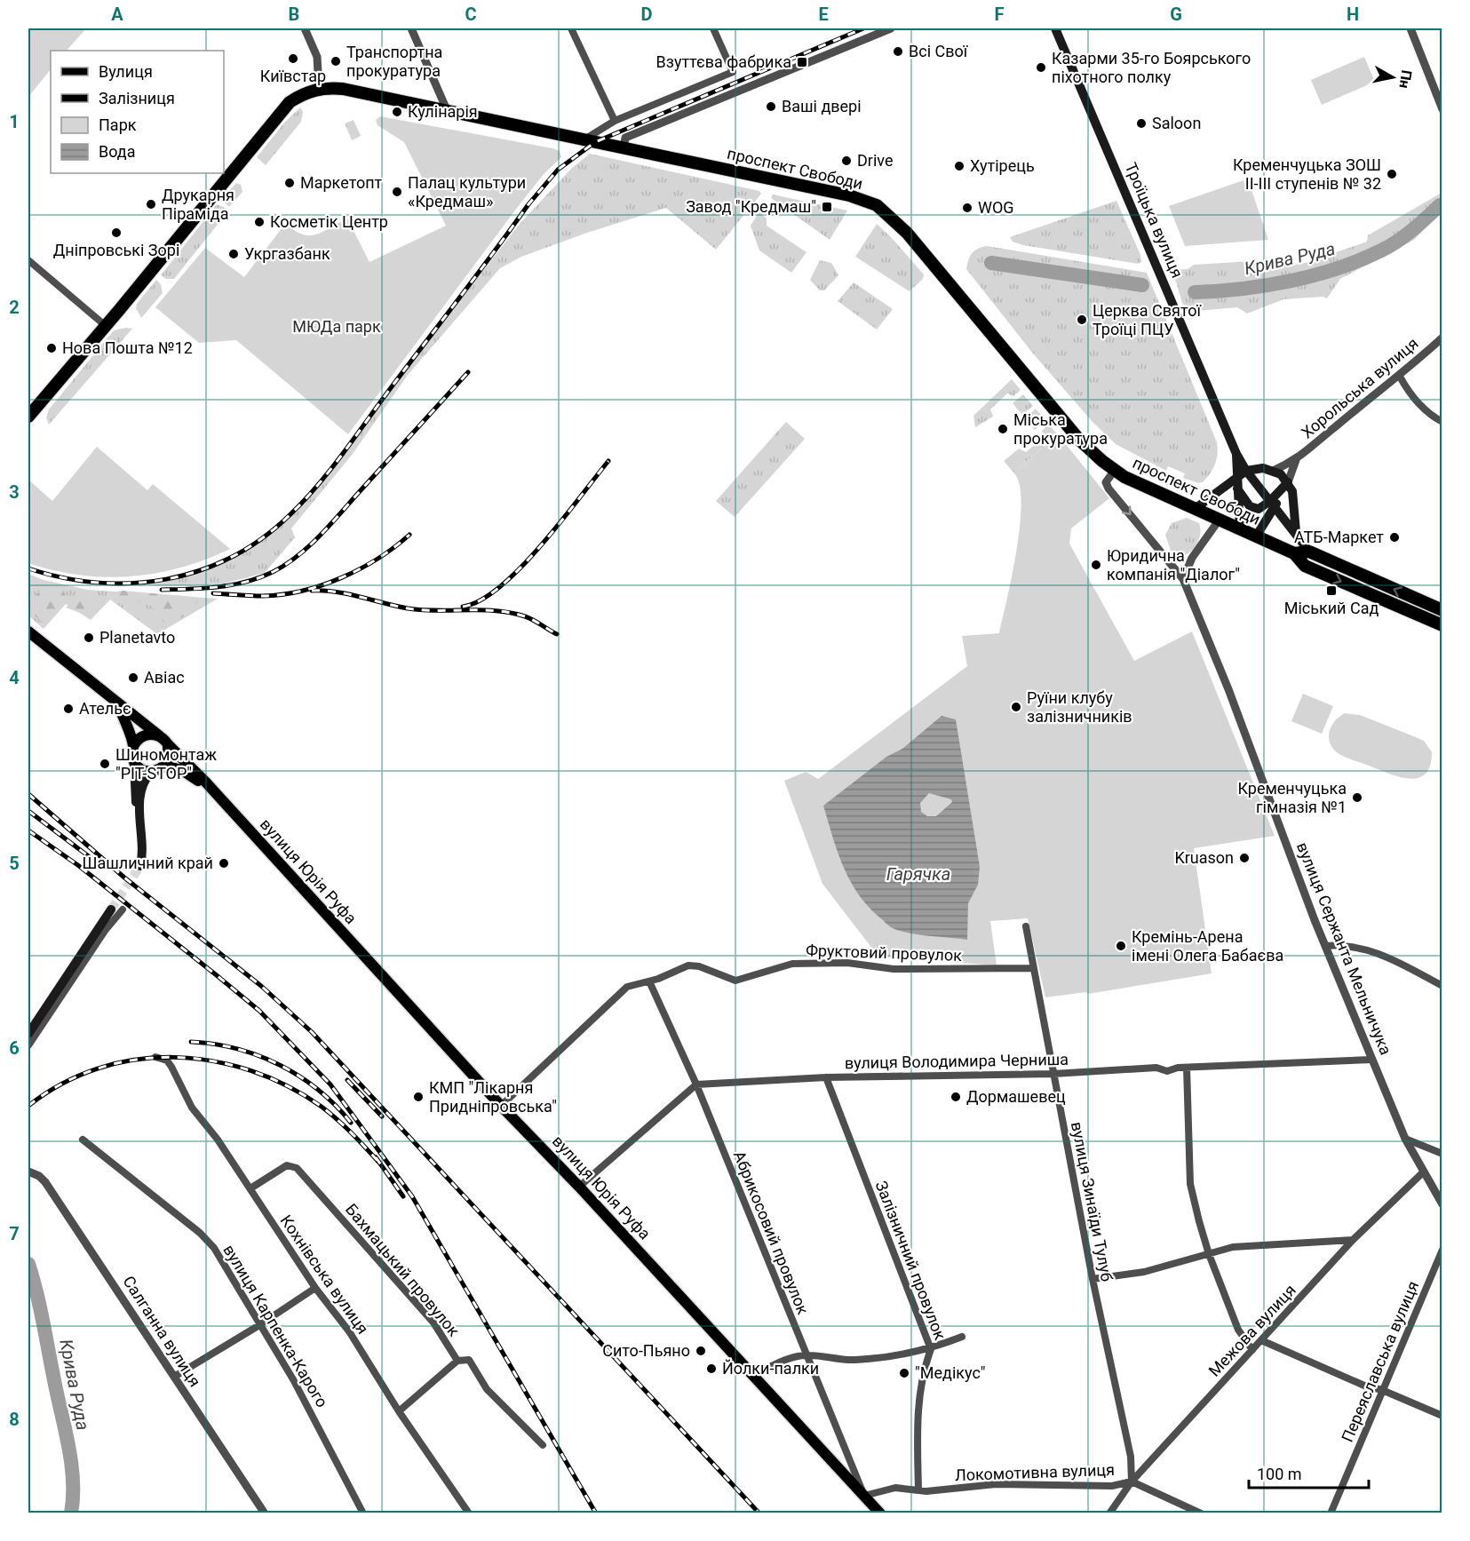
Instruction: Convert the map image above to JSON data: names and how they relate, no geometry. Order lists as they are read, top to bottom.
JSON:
{
  "streets": {
    "highway": ["проспект Свободи"],
    "main road": ["Троїцька вулиця", "вулиця Юрія Руфа"],
    "street": [
      "Хорольська вулиця",
      "вулиця Сержанта Мельничука",
      "Фруктовий провулок",
      "вулиця Володимира Черниша",
      "вулиця Зинаїди Тулуб",
      "Абрикосовий провулок",
      "Залізничний провулок",
      "Бахмацький провулок",
      "Кохнівська вулиця",
      "вулиця Карпенка-Карого",
      "Межова вулиця",
      "Салганна вулиця",
      "Переяславська вулиця",
      "Локомотивна вулиця"
    ]
  },
  "crossings": [
    ["проспект Свободи", "вулиця Сержанта Мельничука"],
    ["вулиця Юрія Руфа", "Фруктовий провулок"],
    ["вулиця Юрія Руфа", "Абрикосовий провулок"],
    ["вулиця Юрія Руфа", "Локомотивна вулиця"],
    ["вулиця Сержанта Мельничука", "вулиця Володимира Черниша"],
    ["вулиця Сержанта Мельничука", "Межова вулиця"],
    ["Фруктовий провулок", "вулиця Зинаїди Тулуб"],
    ["Фруктовий провулок", "Абрикосовий провулок"],
    ["вулиця Володимира Черниша", "вулиця Зинаїди Тулуб"],
    ["вулиця Володимира Черниша", "Абрикосовий провулок"],
    ["вулиця Володимира Черниша", "Залізничний провулок"],
    ["вулиця Зинаїди Тулуб", "Межова вулиця"],
    ["вулиця Зинаїди Тулуб", "Локомотивна вулиця"],
    ["Абрикосовий провулок", "Локомотивна вулиця"],
    ["Залізничний провулок", "Локомотивна вулиця"],
    ["Бахмацький провулок", "Кохнівська вулиця"],
    ["Межова вулиця", "Локомотивна вулиця"]
  ],
  "water": ["Крива Руда", "Гарячка"],
  "parks": ["МЮДа парк"],
  "places": {
    "other": [
      "Всі Свої",
      "Київстар",
      "Транспортна прокуратура",
      "Казарми 35-го Боярського піхотного полку",
      "Ваші двері",
      "Кулінарія",
      "Saloon",
      "Drive",
      "Хутірець",
      "Кременчуцька ЗОШ ІІ-ІІІ ступенів № 32",
      "Маркетопт",
      "Палац культури «Кредмаш»",
      "Друкарня Піраміда",
      "WOG",
      "Косметік Центр",
      "Дніпровські Зорі",
      "Укргазбанк",
      "Церква Святої Троїці ПЦУ",
      "Нова Пошта №12",
      "Міська прокуратура",
      "АТБ-Маркет",
      "Юридична компанія \"Діалог\"",
      "Planetavto",
      "Авіас",
      "Руїни клубу залізничників",
      "Ательє",
      "Шиномонтаж \"PIT-STOP\"",
      "Кременчуцька гімназія №1",
      "Kruason",
      "Шашличний край",
      "Кремінь-Арена імені Олега Бабаєва",
      "КМП \"Лікарня Придніпровська\"",
      "Дормашевец",
      "Сито-Пьяно",
      "Йолки-палки",
      "\"Медікус\""
    ],
    "transit": ["Взуттєва фабрика", "Завод \"Кредмаш\"", "Міський Сад"]
  },
  "legend": [
    "Вулиця",
    "Залізниця",
    "Парк",
    "Вода"
  ],
  "scale_bar": "100 m",
  "north": "right",
  "grid": {
    "columns": [
      "A",
      "B",
      "C",
      "D",
      "E",
      "F",
      "G",
      "H"
    ],
    "rows": [
      "1",
      "2",
      "3",
      "4",
      "5",
      "6",
      "7",
      "8"
    ]
  }
}
